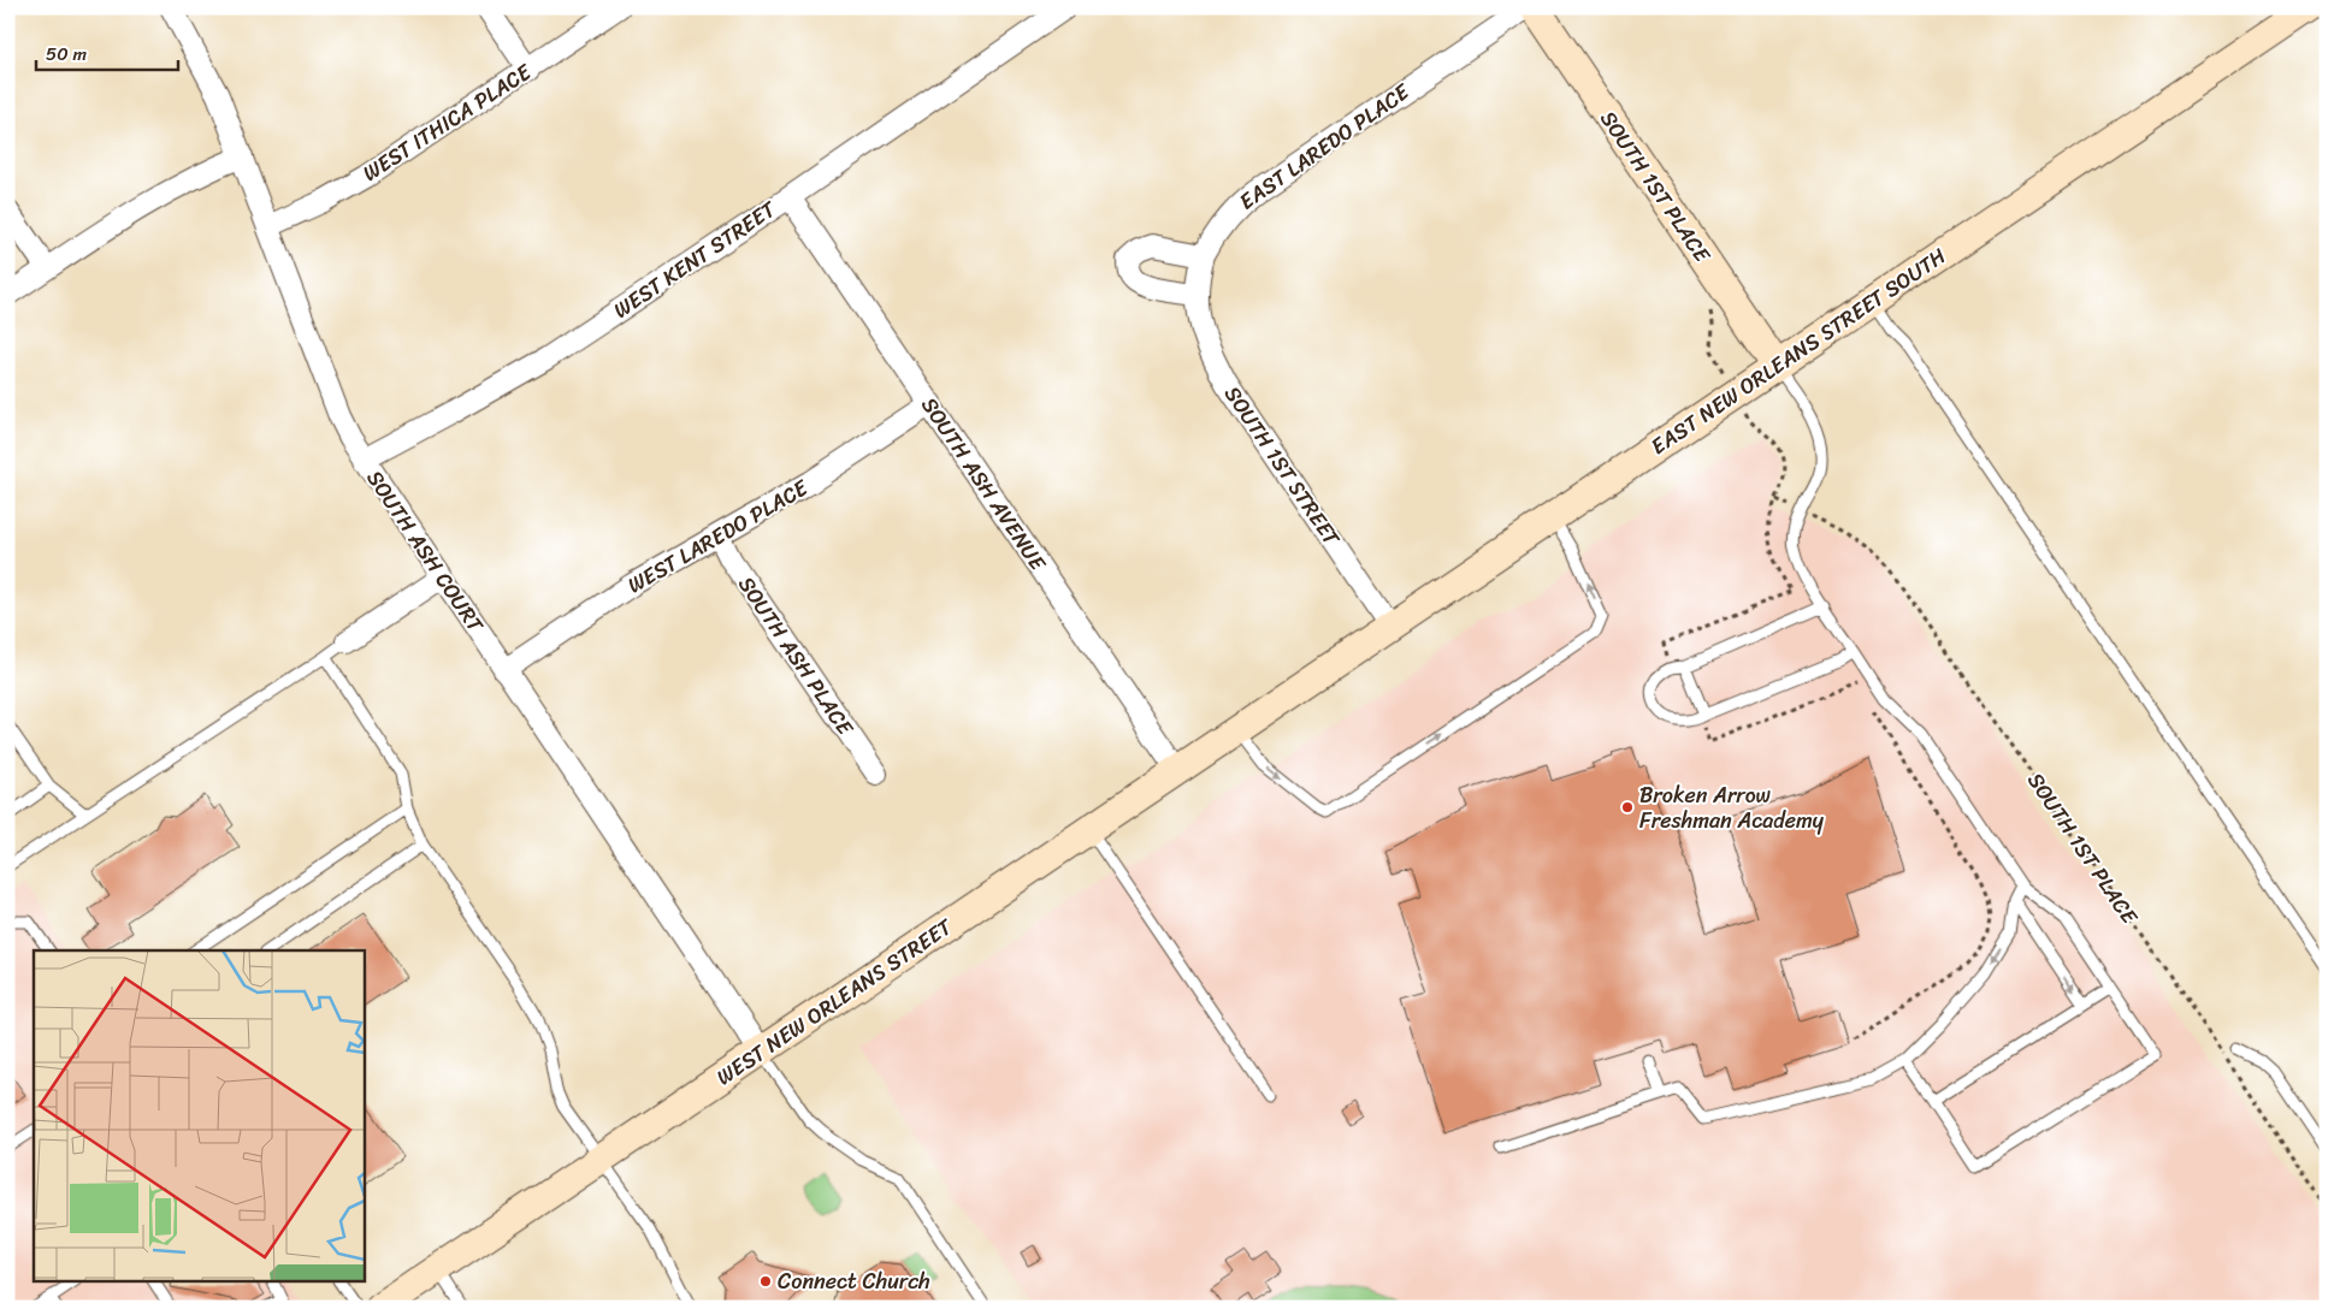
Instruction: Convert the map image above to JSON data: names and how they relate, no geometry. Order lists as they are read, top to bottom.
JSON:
{
  "streets": {
    "main road": ["SOUTH 1ST PLACE", "EAST NEW ORLEANS STREET SOUTH", "WEST NEW ORLEANS STREET"],
    "street": [
      "WEST ITHICA PLACE",
      "EAST LAREDO PLACE",
      "WEST KENT STREET",
      "SOUTH 1ST STREET",
      "SOUTH ASH AVENUE",
      "WEST LAREDO PLACE",
      "SOUTH ASH COURT",
      "SOUTH ASH PLACE"
    ]
  },
  "crossings": [
    ["WEST ITHICA PLACE", "SOUTH ASH COURT"],
    ["EAST LAREDO PLACE", "SOUTH 1ST STREET"],
    ["SOUTH 1ST PLACE", "EAST NEW ORLEANS STREET SOUTH"],
    ["WEST KENT STREET", "SOUTH ASH AVENUE"],
    ["WEST KENT STREET", "SOUTH ASH COURT"],
    ["EAST NEW ORLEANS STREET SOUTH", "SOUTH 1ST STREET"],
    ["EAST NEW ORLEANS STREET SOUTH", "WEST NEW ORLEANS STREET"],
    ["SOUTH ASH AVENUE", "WEST LAREDO PLACE"],
    ["SOUTH ASH AVENUE", "WEST NEW ORLEANS STREET"],
    ["WEST LAREDO PLACE", "SOUTH ASH COURT"],
    ["WEST LAREDO PLACE", "SOUTH ASH PLACE"],
    ["SOUTH ASH COURT", "WEST NEW ORLEANS STREET"]
  ],
  "places": ["Broken Arrow Freshman Academy", "Connect Church"],
  "scale_bar": "50 m"
}
